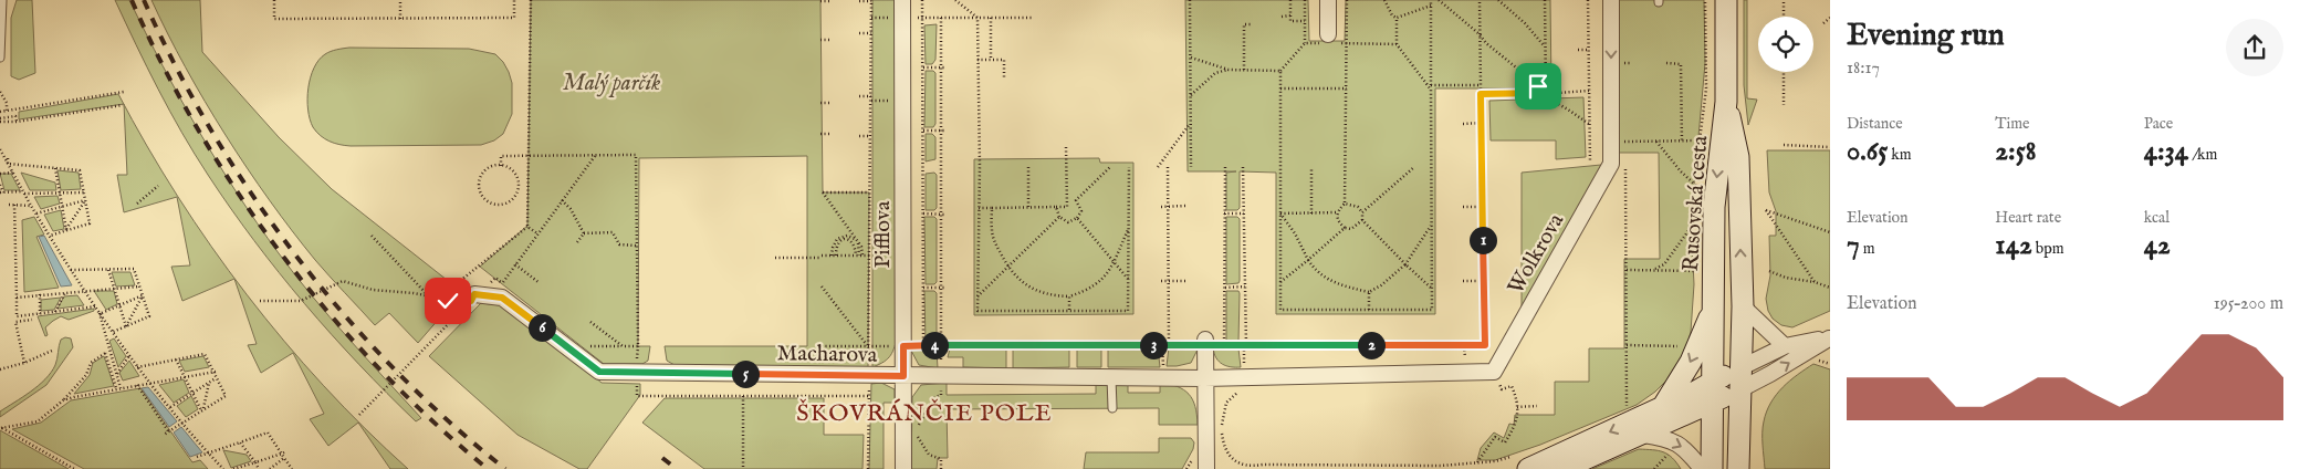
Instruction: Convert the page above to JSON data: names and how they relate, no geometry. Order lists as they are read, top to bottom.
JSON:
{
  "streets": {
    "street": [
      "Rusovská cesta",
      "Pifflova",
      "Wolkrova",
      "Macharova"
    ]
  },
  "crossings": [
    ["Pifflova", "Macharova"]
  ],
  "districts": ["ŠKOVRÁNČIE POLE"],
  "parks": ["Malý parčík"],
  "page": {
    "heading": ["Evening run", "18:17"],
    "stats": [
      ["Distance", "0.65 km"],
      ["Time", "2:58"],
      ["Pace", "4:34 /km"],
      ["Elevation", "7 m"],
      ["Heart rate", "142 bpm"],
      ["kcal", "42"]
    ],
    "pins": [
      "1",
      "6",
      "2",
      "3",
      "4",
      "5"
    ],
    "chart": ["Elevation", "195–200 m"]
  }
}
